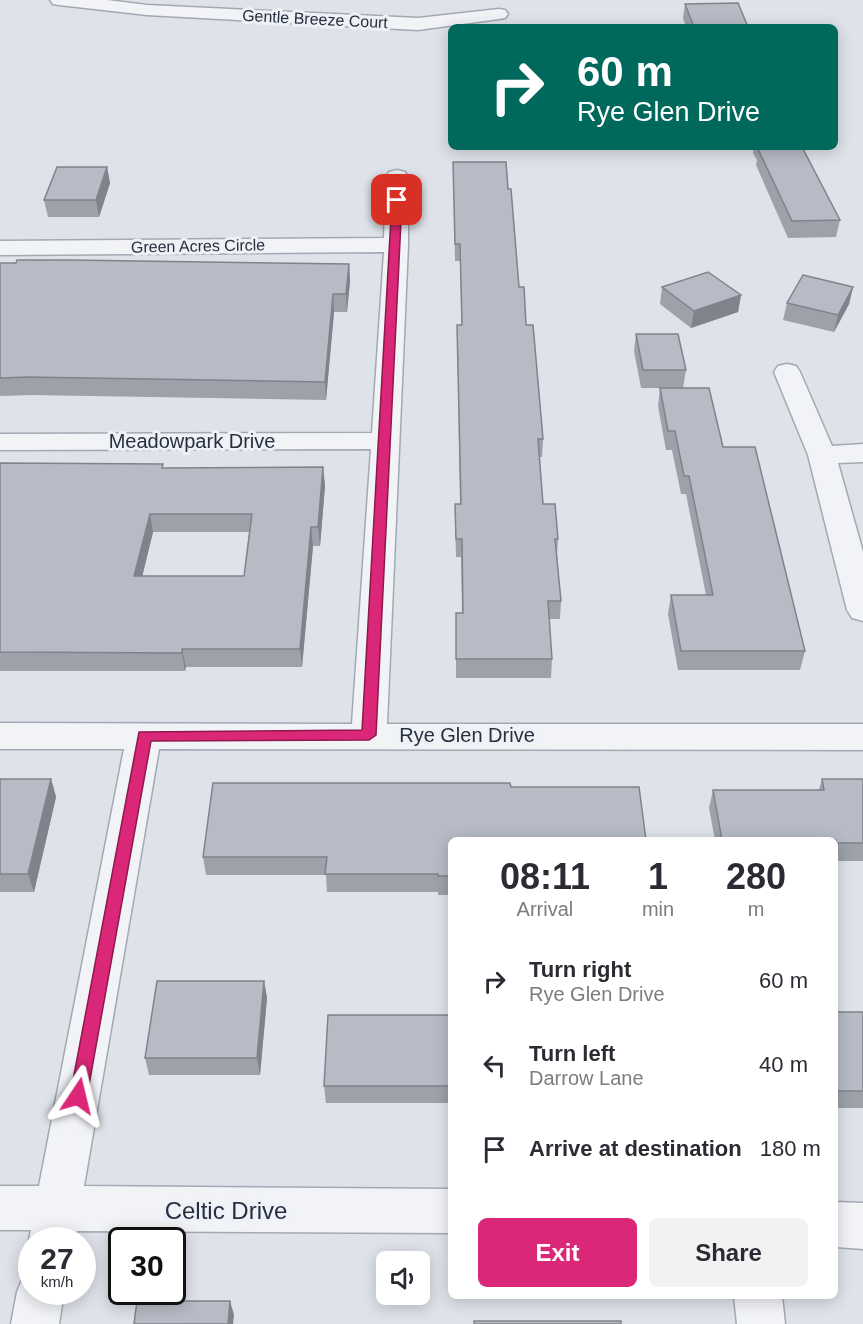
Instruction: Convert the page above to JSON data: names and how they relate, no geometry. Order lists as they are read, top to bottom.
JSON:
{
  "streets": {
    "street": [
      "Gentle Breeze Court",
      "Green Acres Circle",
      "Meadowpark Drive",
      "Rye Glen Drive",
      "Celtic Drive"
    ]
  },
  "page": {
    "turn": ["60 m", "Rye Glen Drive"],
    "eta": [
      "08:11",
      "Arrival",
      "1",
      "min",
      "280",
      "m"
    ],
    "list": [
      {
        "name": "Turn right",
        "note": "Rye Glen Drive",
        "value": "60 m"
      },
      {
        "name": "Turn left",
        "note": "Darrow Lane",
        "value": "40 m"
      },
      {
        "name": "Arrive at destination",
        "value": "180 m"
      }
    ],
    "buttons": ["Exit", "Share"],
    "speed": "27 km/h",
    "limit": "30"
  }
}
